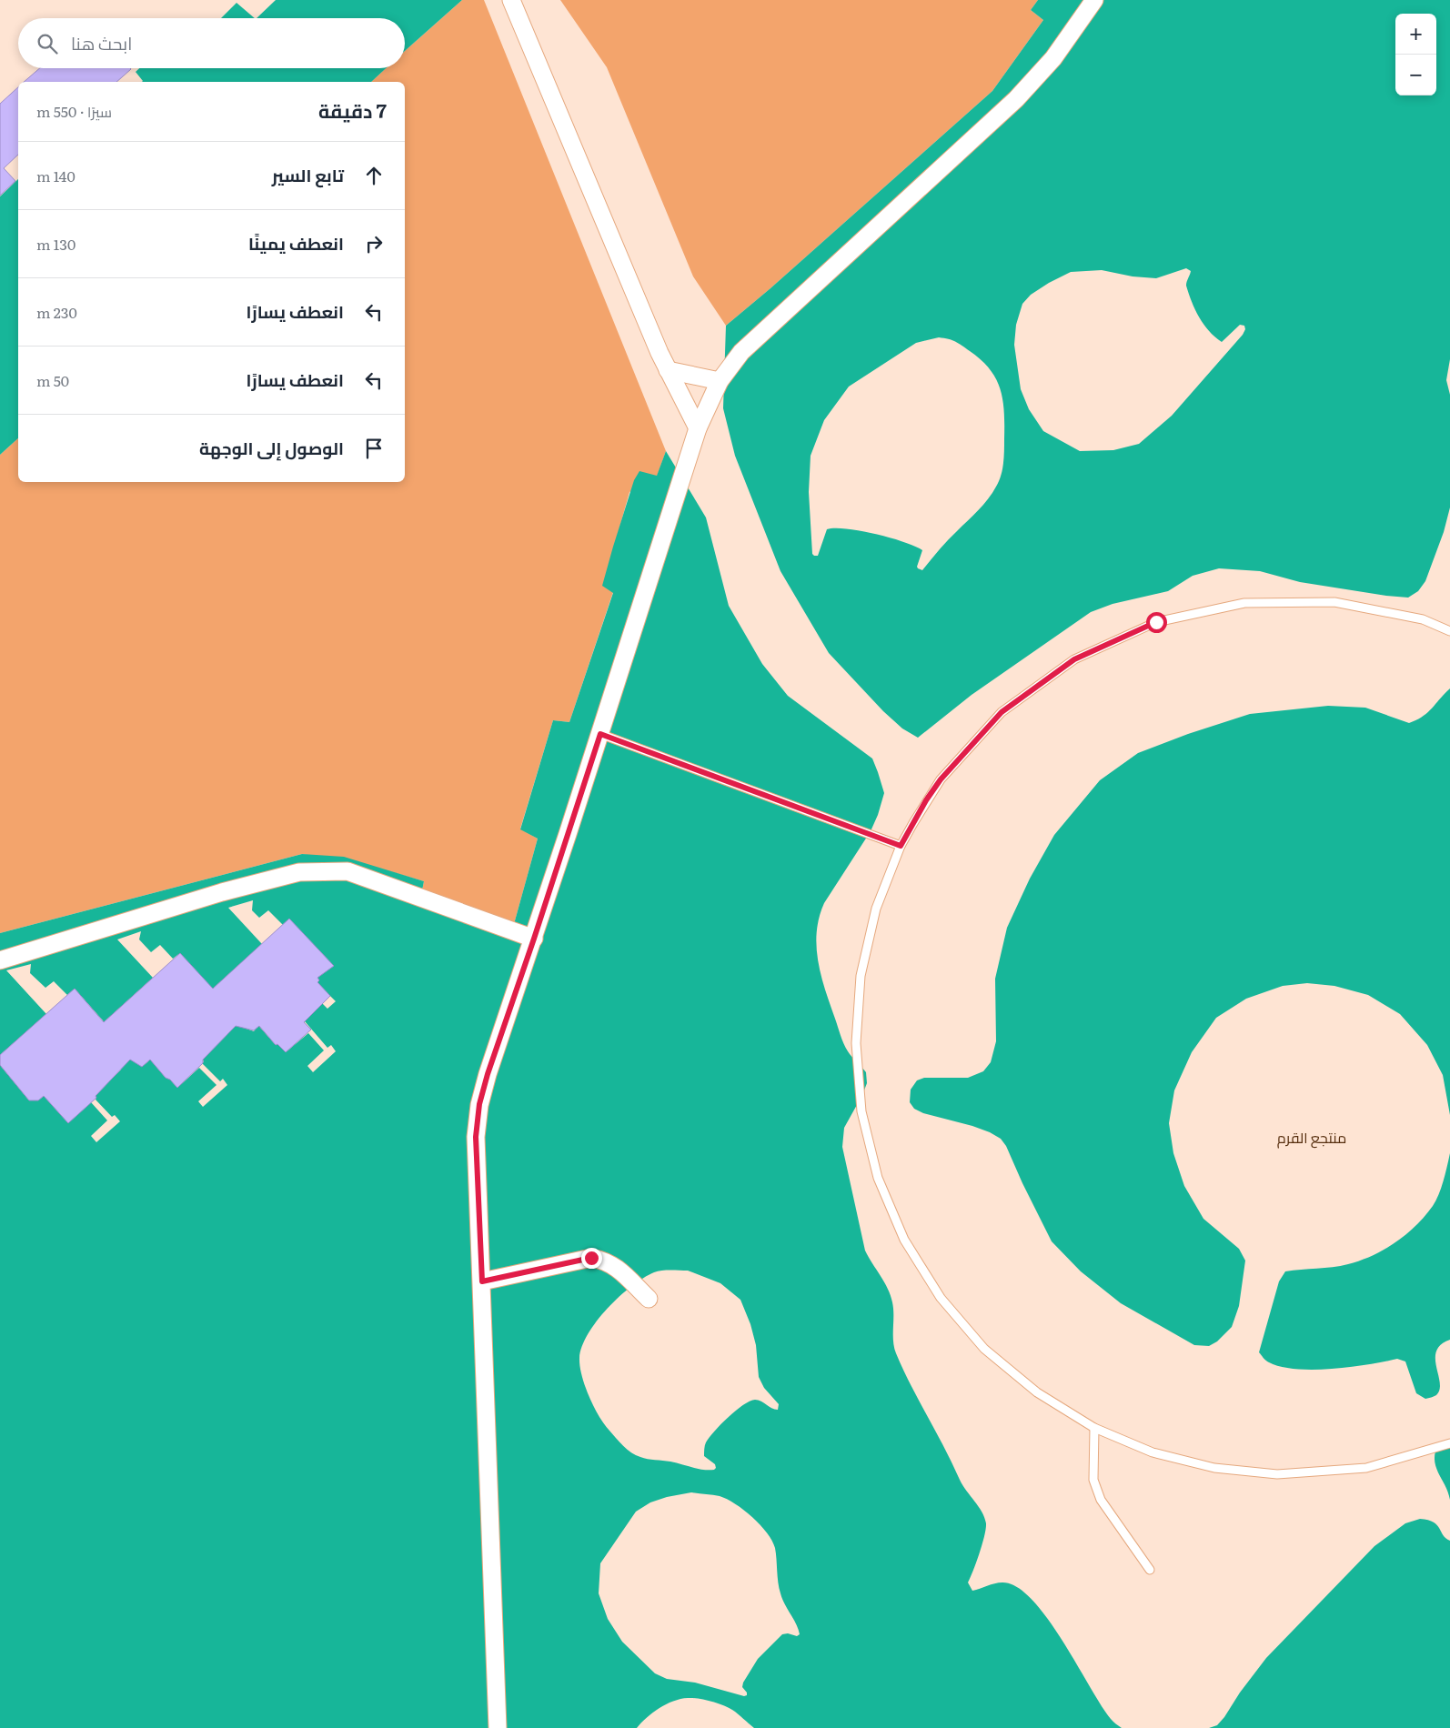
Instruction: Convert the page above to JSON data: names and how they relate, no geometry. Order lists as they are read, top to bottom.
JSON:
{
  "districts": ["منتجع القرم"],
  "page": {
    "map_buttons": ["+", "−"],
    "search": "ابحث هنا",
    "heading": ["7 دقيقة", "سيرًا · 550 m"],
    "list": [
      ["تابع السير", "140 m"],
      ["انعطف يمينًا", "130 m"],
      ["انعطف يسارًا", "230 m"],
      ["انعطف يسارًا", "50 m"],
      "الوصول إلى الوجهة"
    ]
  }
}
